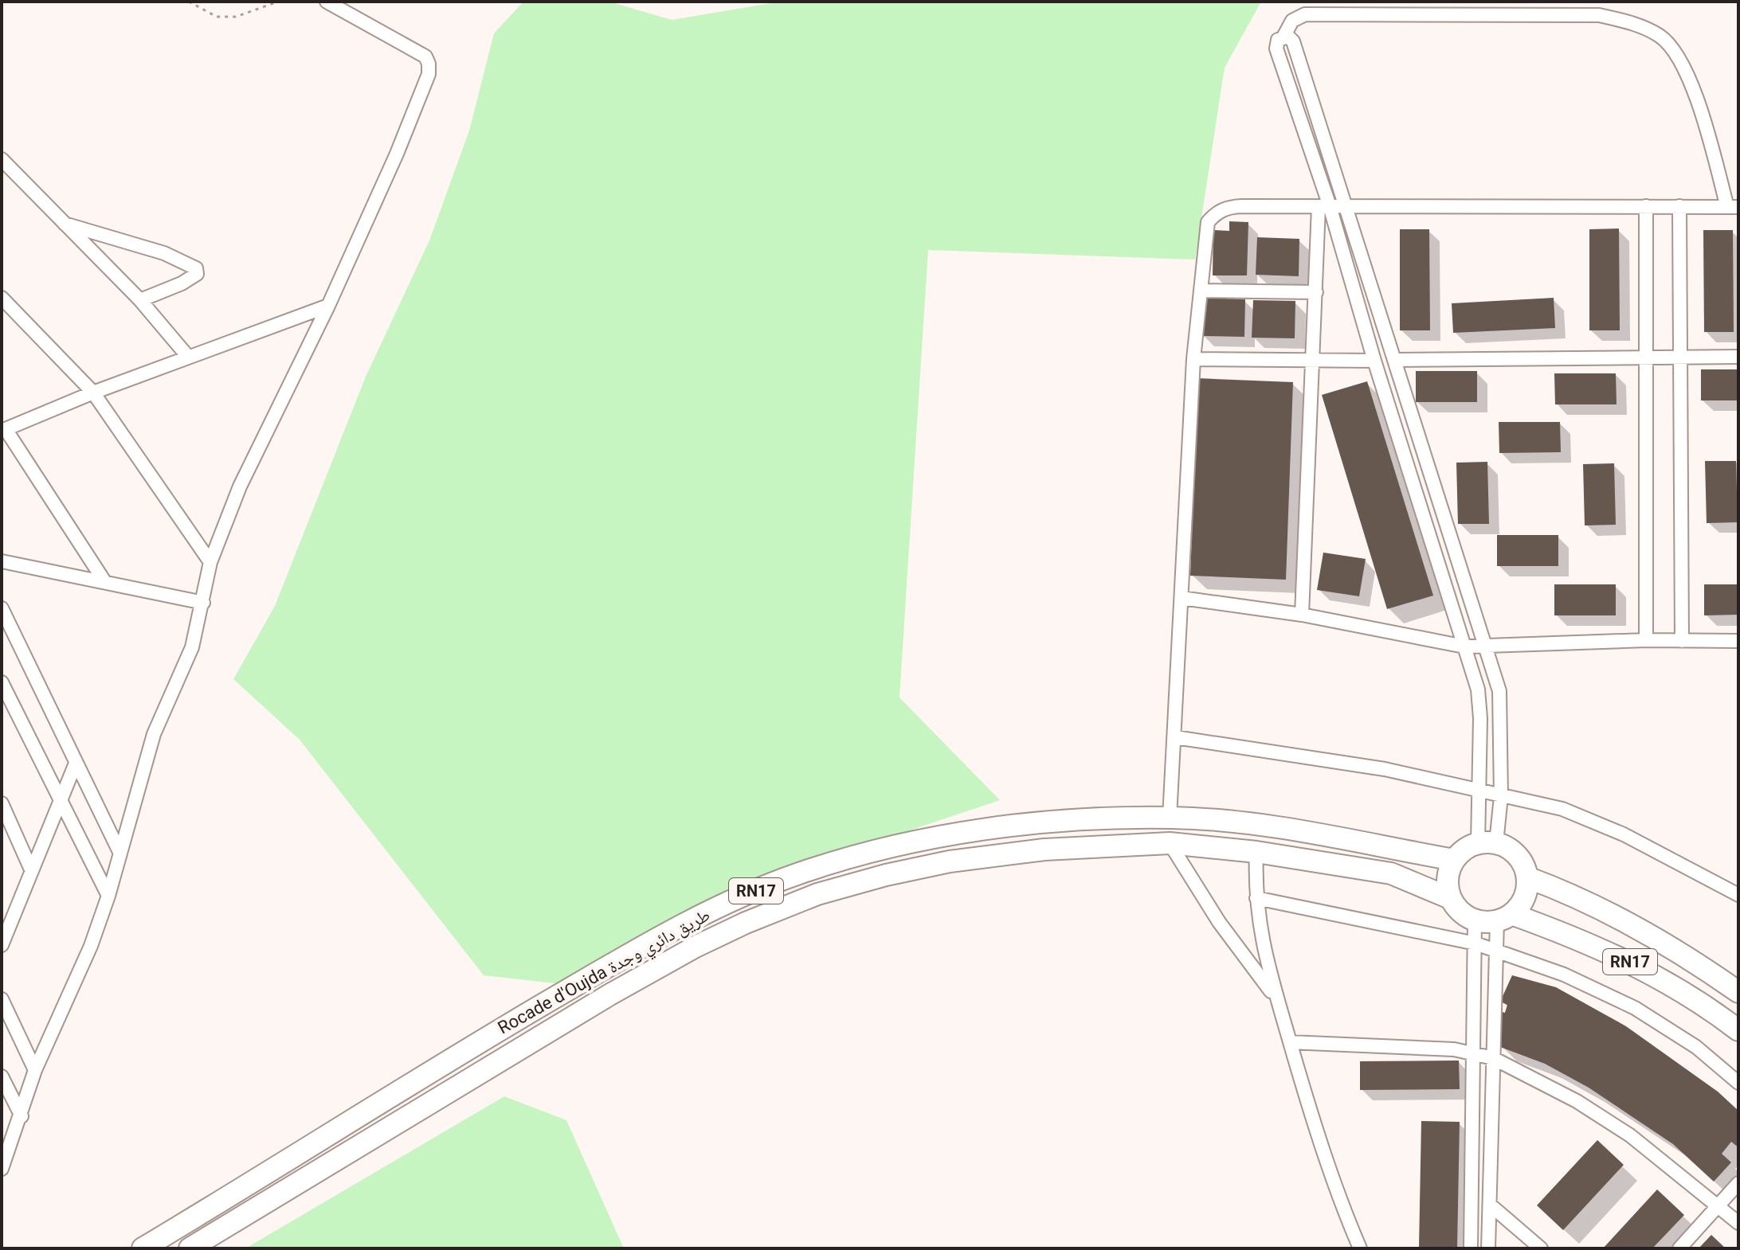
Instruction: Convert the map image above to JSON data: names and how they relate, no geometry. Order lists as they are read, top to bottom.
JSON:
{
  "streets": {
    "highway": ["RN17", "Rocade d'Oujda طريق دائري وجدة"]
  },
  "crossings": [
    ["RN17", "Rocade d'Oujda طريق دائري وجدة"]
  ]
}
